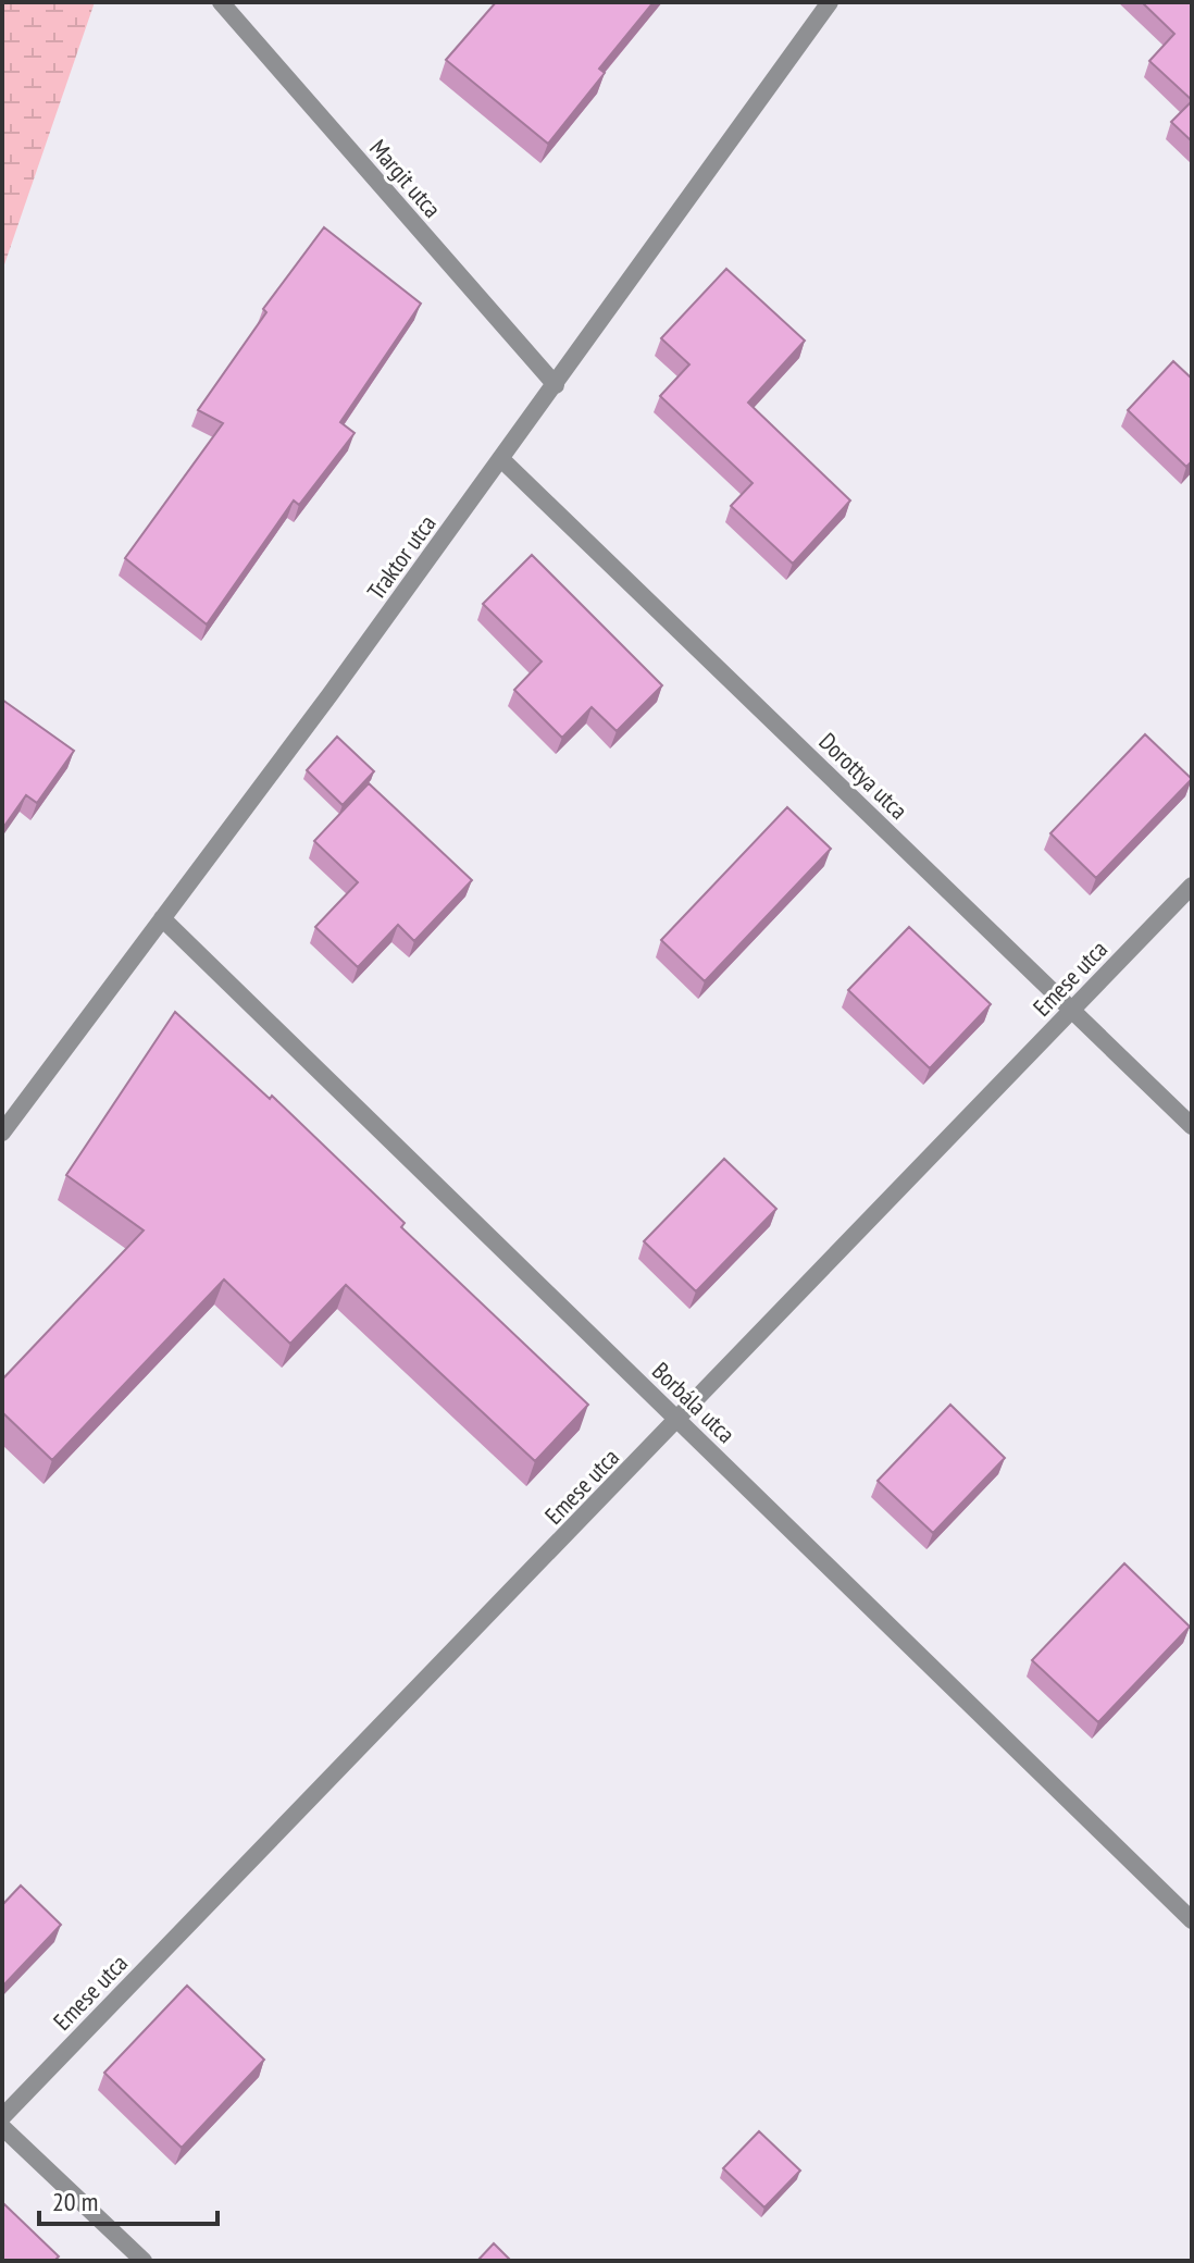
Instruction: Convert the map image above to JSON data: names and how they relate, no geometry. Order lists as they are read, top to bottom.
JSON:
{
  "streets": {
    "street": [
      "Margit utca",
      "Traktor utca",
      "Dorottya utca",
      "Emese utca",
      "Borbála utca"
    ]
  },
  "crossings": [
    ["Margit utca", "Traktor utca"],
    ["Traktor utca", "Dorottya utca"],
    ["Traktor utca", "Borbála utca"],
    ["Dorottya utca", "Emese utca"],
    ["Emese utca", "Borbála utca"]
  ],
  "scale_bar": "20 m"
}
